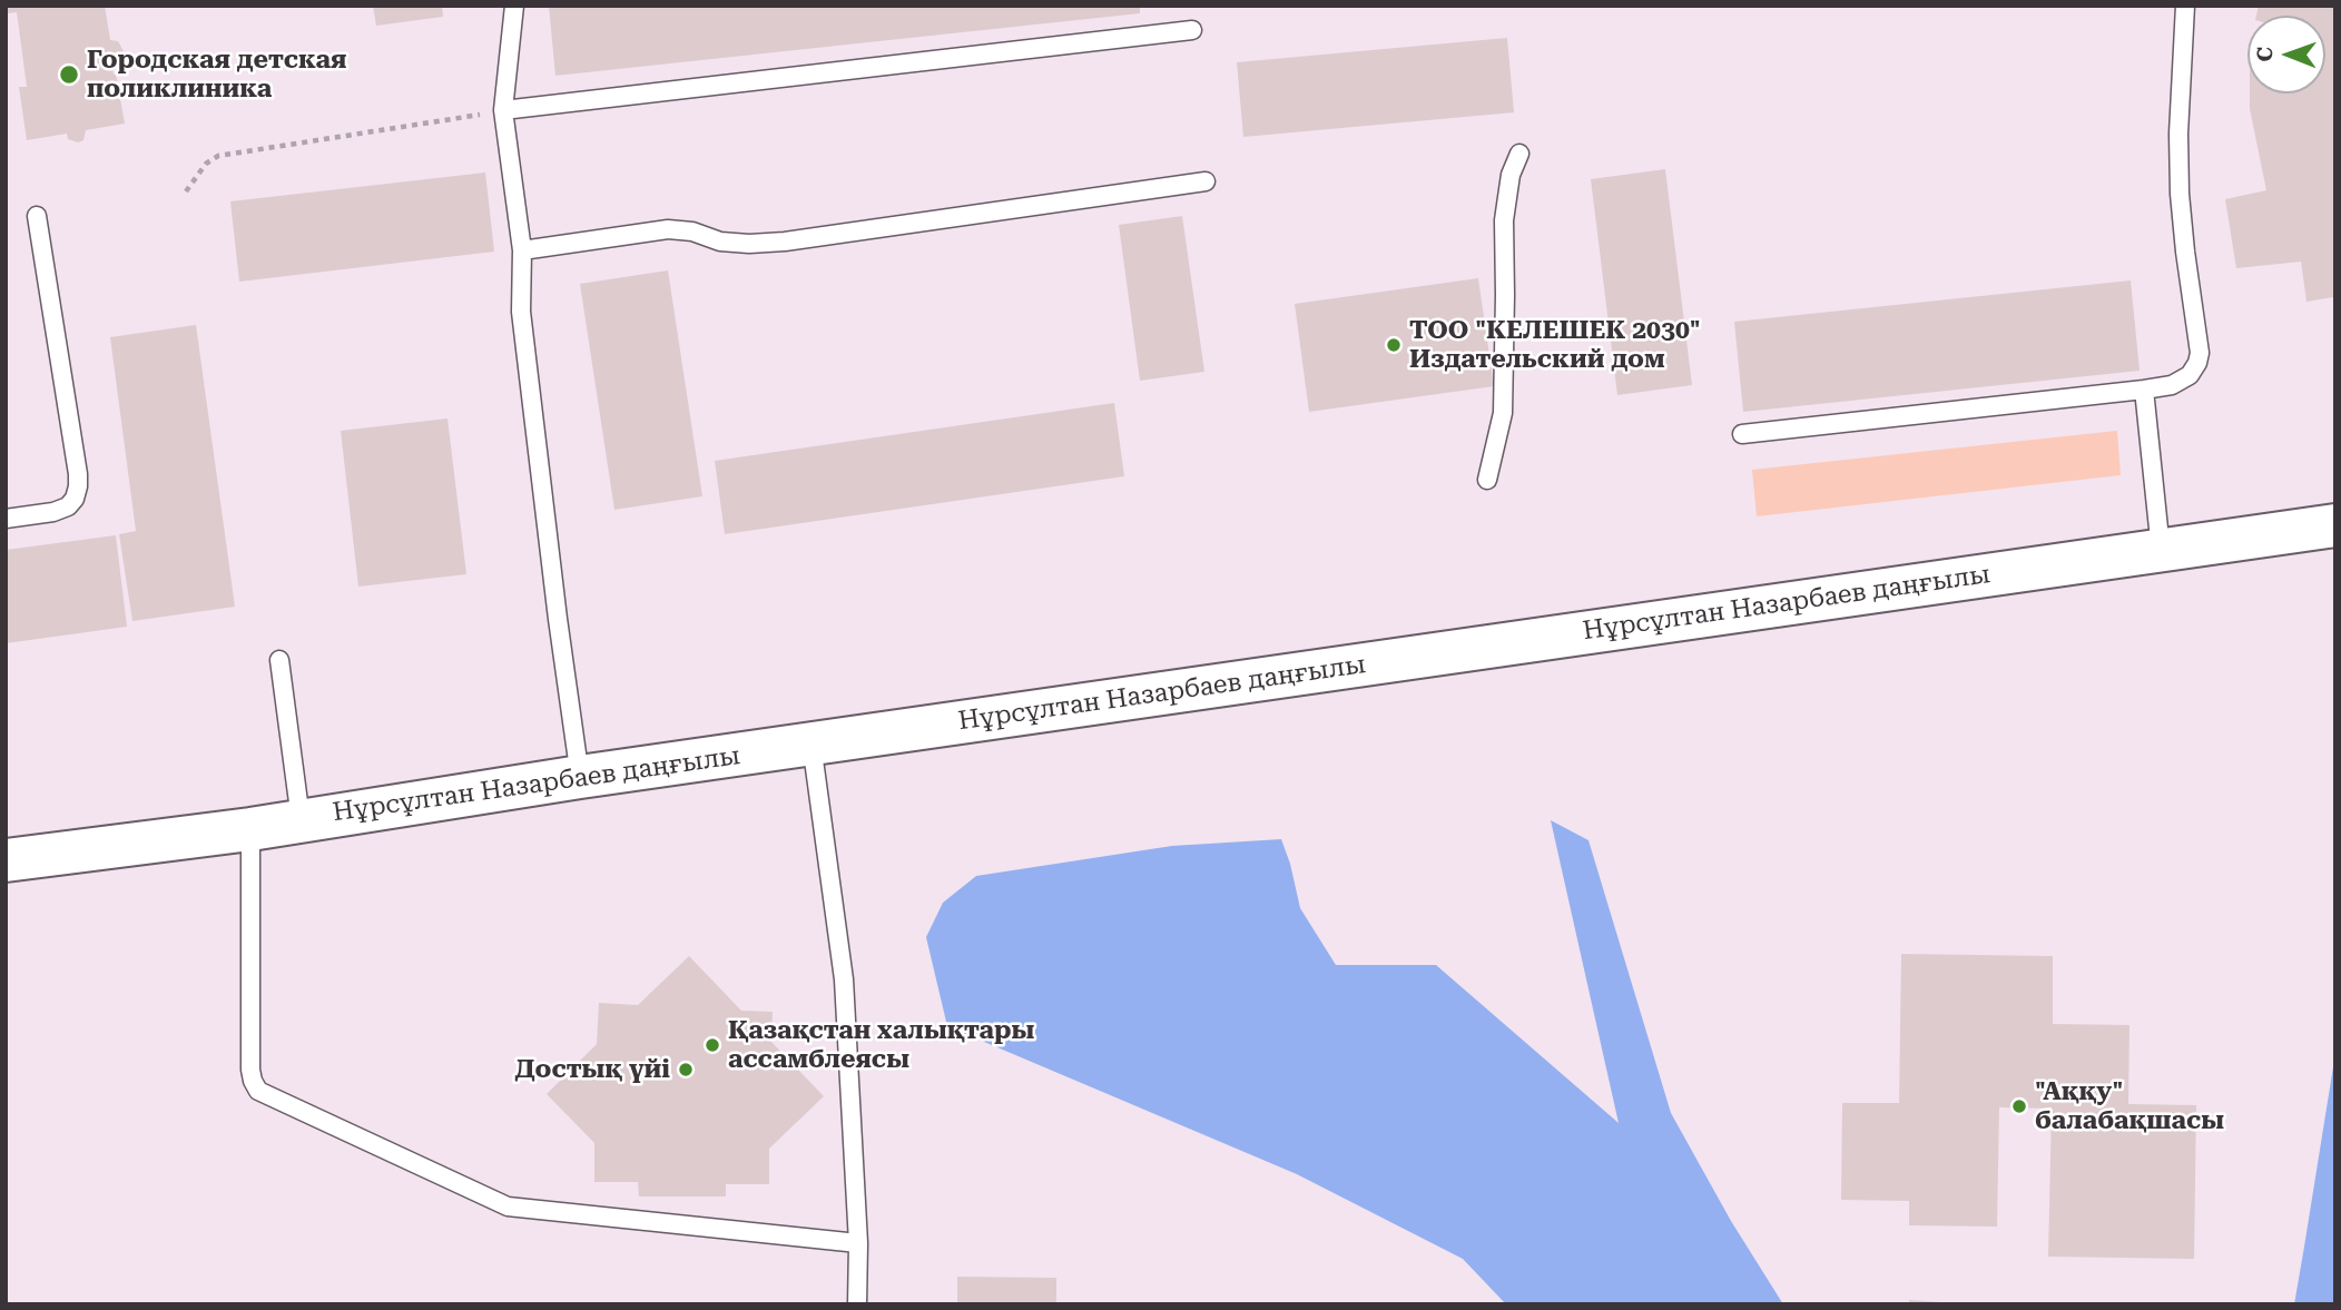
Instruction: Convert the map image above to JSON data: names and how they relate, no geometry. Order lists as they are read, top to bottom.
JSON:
{
  "streets": {
    "main road": ["Нұрсұлтан Назарбаев даңғылы"]
  },
  "places": [
    "Городская детская поликлиника",
    "ТОО \"КЕЛЕШЕК 2030\" Издательский дом",
    "Қазақстан халықтары ассамблеясы",
    "Достық үйі",
    "\"Аққу\" балабақшасы"
  ],
  "north": "left"
}
